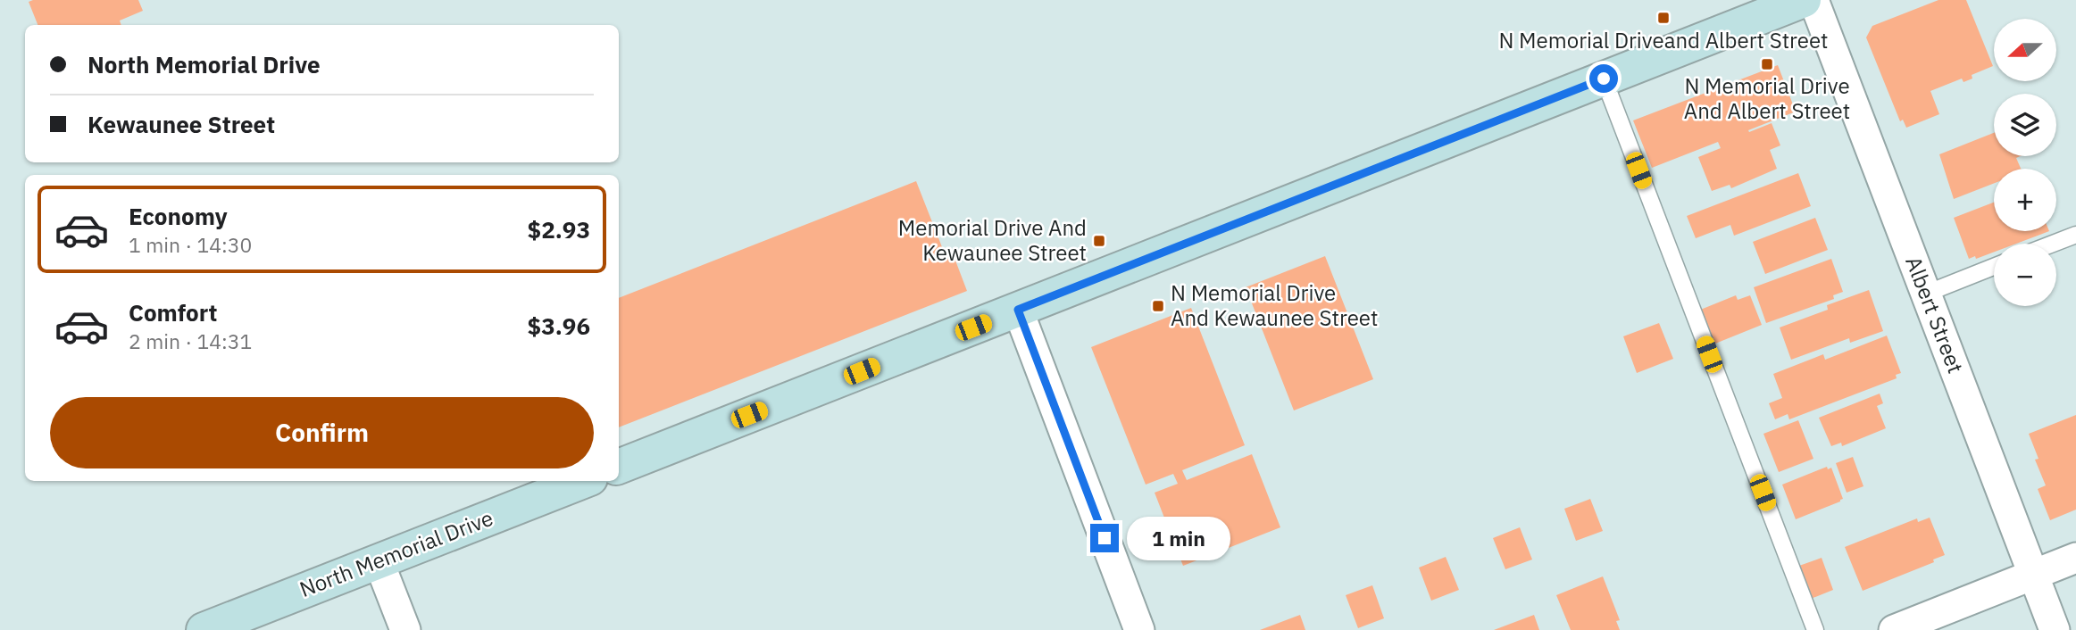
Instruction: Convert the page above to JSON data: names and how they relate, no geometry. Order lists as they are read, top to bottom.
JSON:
{
  "streets": {
    "main road": ["North Memorial Drive"],
    "street": ["Albert Street"]
  },
  "places": {
    "transit": [
      "N Memorial Driveand Albert Street",
      "N Memorial Drive And Albert Street",
      "Memorial Drive And Kewaunee Street",
      "N Memorial Drive And Kewaunee Street"
    ]
  },
  "north": "left",
  "page": {
    "map_buttons": ["+", "−"],
    "banner": ["North Memorial Drive", "Kewaunee Street"],
    "list": [
      {
        "name": "Economy",
        "note": "1 min · 14:30",
        "value": "$2.93"
      },
      {
        "name": "Comfort",
        "note": "2 min · 14:31",
        "value": "$3.96"
      }
    ],
    "buttons": "Confirm",
    "bubble": "1 min"
  }
}
